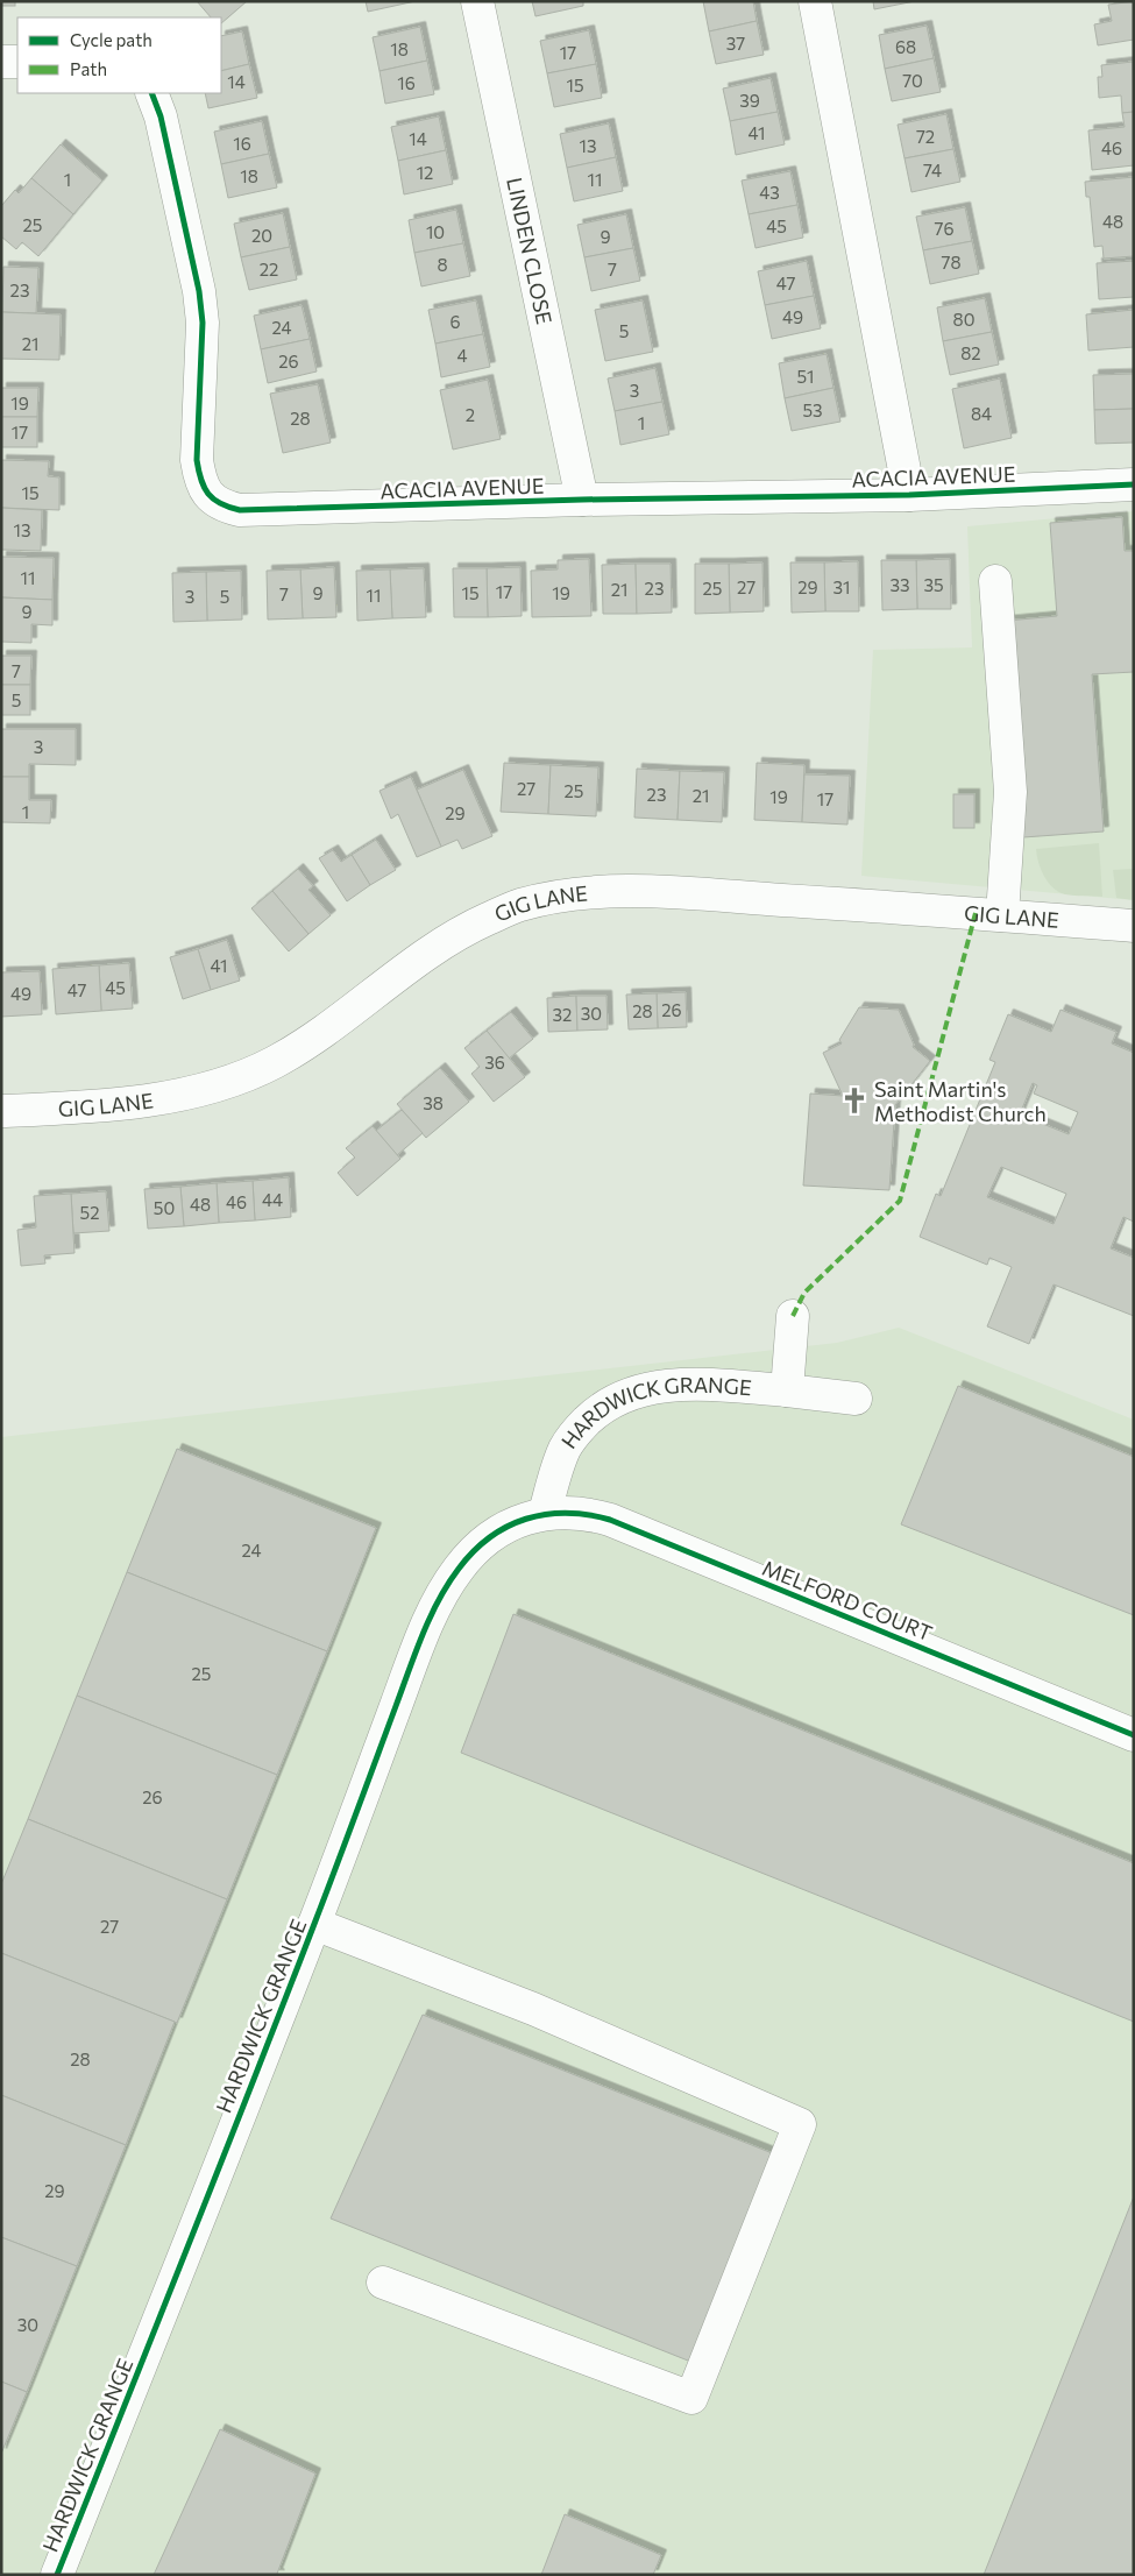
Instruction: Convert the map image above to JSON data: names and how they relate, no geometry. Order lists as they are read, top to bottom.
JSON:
{
  "streets": {
    "street": [
      "LINDEN CLOSE",
      "ACACIA AVENUE",
      "GIG LANE",
      "HARDWICK GRANGE",
      "MELFORD COURT"
    ]
  },
  "crossings": [
    ["LINDEN CLOSE", "ACACIA AVENUE"],
    ["HARDWICK GRANGE", "MELFORD COURT"]
  ],
  "places": {
    "church": ["Saint Martin's Methodist Church"]
  },
  "house_numbers": [
    "37",
    "68",
    "18",
    "17",
    "70",
    "14",
    "16",
    "15",
    "39",
    "41",
    "72",
    "14",
    "16",
    "13",
    "46",
    "74",
    "12",
    "18",
    "1",
    "11",
    "43",
    "48",
    "25",
    "45",
    "76",
    "10",
    "20",
    "9",
    "78",
    "8",
    "22",
    "7",
    "47",
    "23",
    "49",
    "80",
    "6",
    "24",
    "5",
    "21",
    "82",
    "4",
    "26",
    "51",
    "3",
    "19",
    "53",
    "84",
    "2",
    "28",
    "1",
    "17",
    "15",
    "13",
    "11",
    "33",
    "35",
    "27",
    "29",
    "31",
    "23",
    "25",
    "21",
    "17",
    "9",
    "15",
    "19",
    "7",
    "11",
    "3",
    "5",
    "9",
    "7",
    "5",
    "3",
    "27",
    "25",
    "23",
    "21",
    "19",
    "17",
    "1",
    "29",
    "41",
    "45",
    "47",
    "49",
    "26",
    "28",
    "30",
    "32",
    "36",
    "38",
    "44",
    "46",
    "48",
    "50",
    "52",
    "24",
    "25",
    "26",
    "27",
    "28",
    "29",
    "30"
  ],
  "legend": ["Cycle path", "Path"]
}
